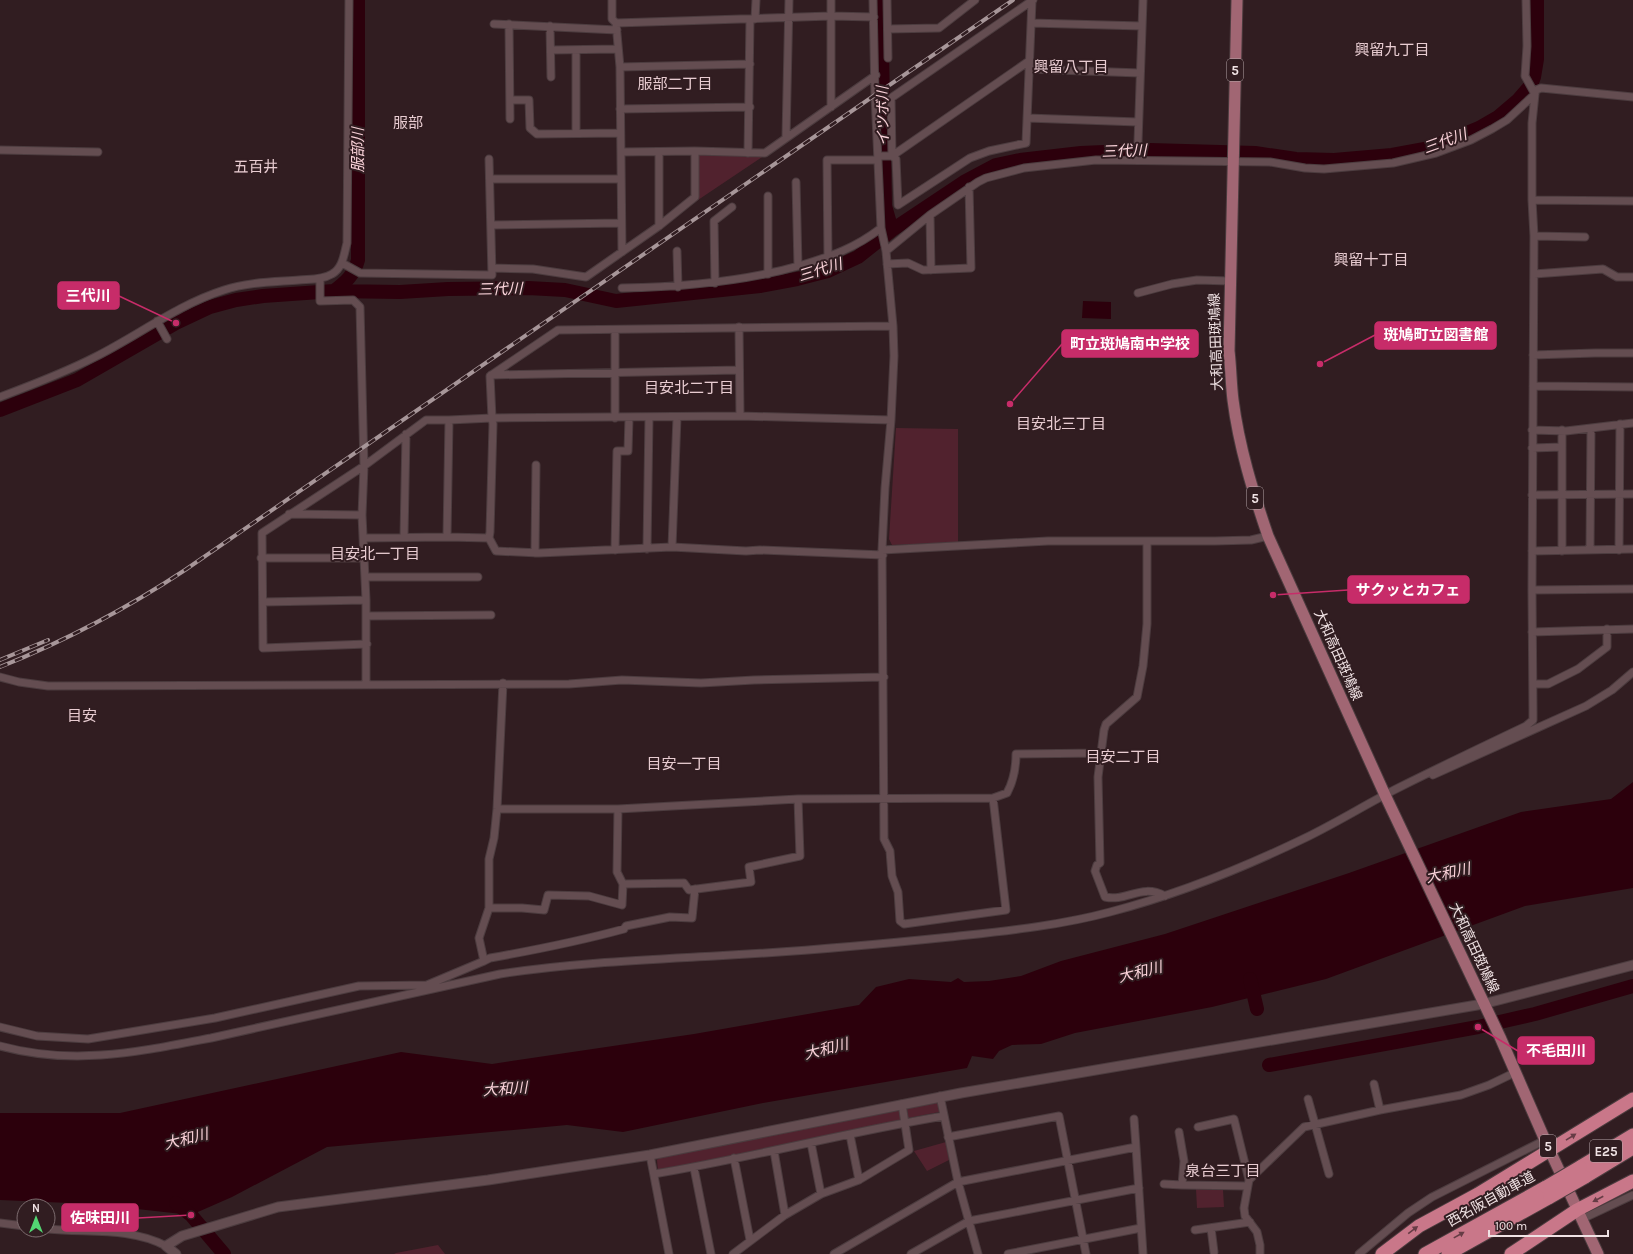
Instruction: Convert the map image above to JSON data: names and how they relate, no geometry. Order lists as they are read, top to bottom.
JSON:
{
  "streets": {
    "highway": ["E25", "西名阪自動車道"],
    "main road": ["5", "大和高田斑鳩線"]
  },
  "districts": [
    "興留九丁目",
    "興留八丁目",
    "服部二丁目",
    "服部",
    "五百井",
    "興留十丁目",
    "目安北二丁目",
    "目安北三丁目",
    "目安北一丁目",
    "目安",
    "目安二丁目",
    "目安一丁目",
    "泉台三丁目"
  ],
  "water": [
    "イツボ川",
    "三代川",
    "服部川",
    "大和川"
  ],
  "places": [
    "三代川",
    "斑鳩町立図書館",
    "町立斑鳩南中学校",
    "サクッとカフェ",
    "不毛田川",
    "佐味田川"
  ],
  "scale_bar": "100 m",
  "north": "top"
}
